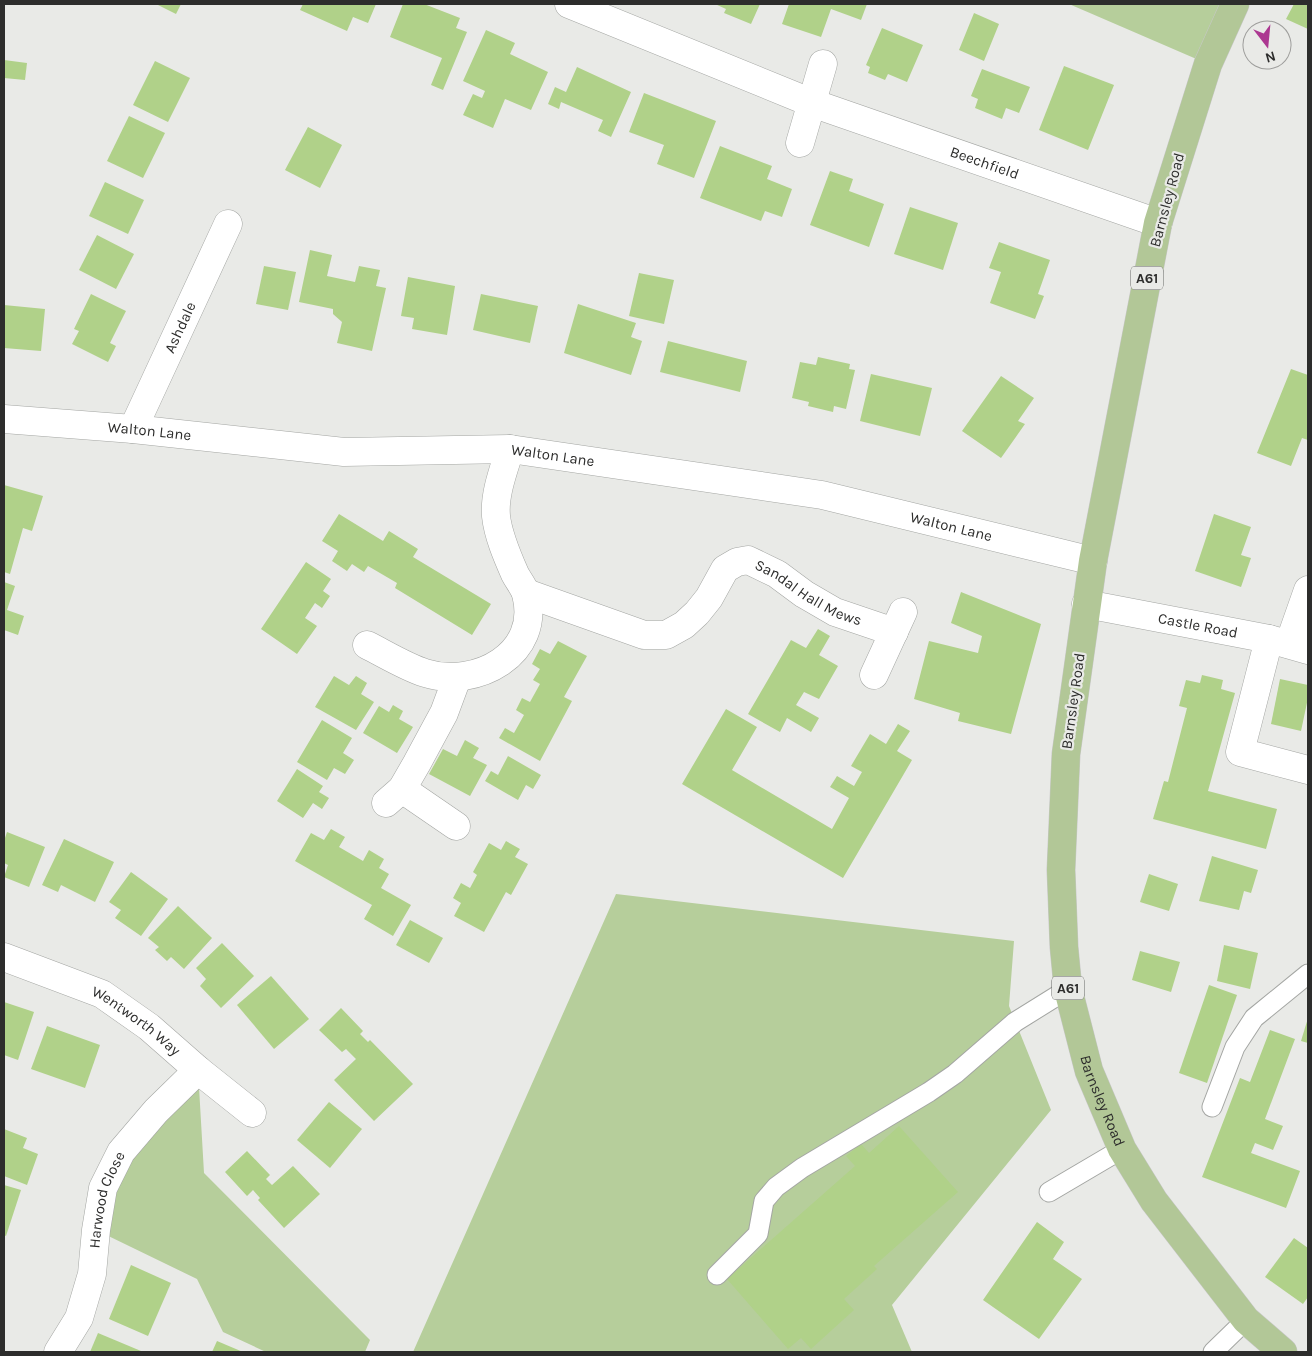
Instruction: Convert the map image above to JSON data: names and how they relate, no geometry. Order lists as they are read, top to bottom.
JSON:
{
  "streets": {
    "main road": ["Barnsley Road", "A61"],
    "street": [
      "Beechfield",
      "Ashdale",
      "Walton Lane",
      "Sandal Hall Mews",
      "Castle Road",
      "Wentworth Way",
      "Harwood Close"
    ]
  },
  "crossings": [
    ["Beechfield", "Barnsley Road"],
    ["Barnsley Road", "Walton Lane"],
    ["Barnsley Road", "Castle Road"],
    ["Ashdale", "Walton Lane"],
    ["Wentworth Way", "Harwood Close"]
  ],
  "north": "bottom"
}
